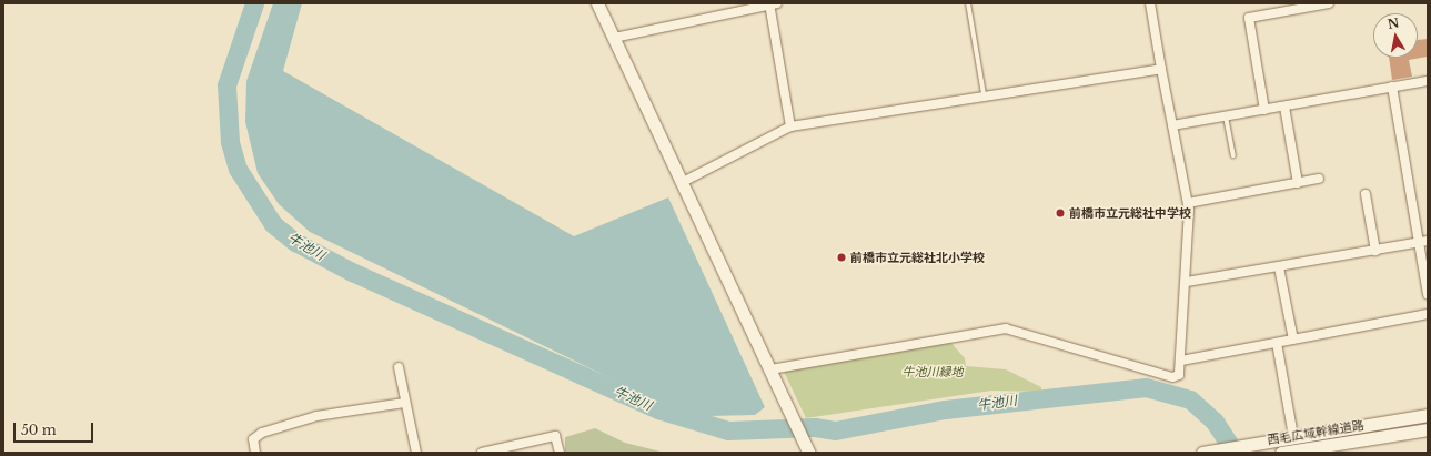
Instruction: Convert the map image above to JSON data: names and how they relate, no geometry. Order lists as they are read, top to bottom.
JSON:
{
  "streets": {
    "street": ["西毛広域幹線道路"]
  },
  "water": ["牛池川"],
  "parks": ["牛池川緑地"],
  "places": ["前橋市立元総社中学校", "前橋市立元総社北小学校"],
  "scale_bar": "50 m",
  "north": "top"
}
